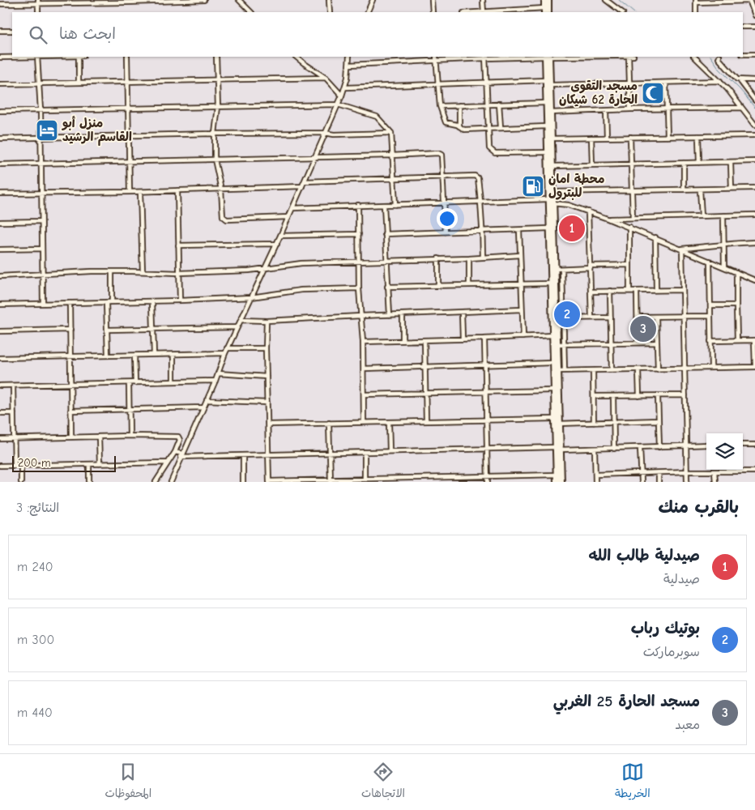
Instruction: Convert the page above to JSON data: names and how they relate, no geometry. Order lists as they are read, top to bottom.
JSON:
{
  "places": {
    "mosque": ["مسجد التقوى الحارة 62 شيكان"],
    "hotel": ["منزل أبو القاسم الرشيد"],
    "fuel station": ["محطة امان للبترول"]
  },
  "scale_bar": "200 m",
  "page": {
    "search": "ابحث هنا",
    "pins": ["1", "2", "3"],
    "scale": "200 m",
    "heading": ["بالقرب منك", "النتائج: 3"],
    "list": [
      {
        "mark": "1",
        "name": "صيدلية طالب الله",
        "note": "صيدلية",
        "value": "240 m"
      },
      {
        "mark": "2",
        "name": "بوتيك رباب",
        "note": "سوبرماركت",
        "value": "300 m"
      },
      {
        "mark": "3",
        "name": "مسجد الحارة 25 الغربي",
        "note": "معبد",
        "value": "440 m"
      }
    ],
    "nav": ["الخريطة", "الاتجاهات", "المحفوظات"]
  }
}
